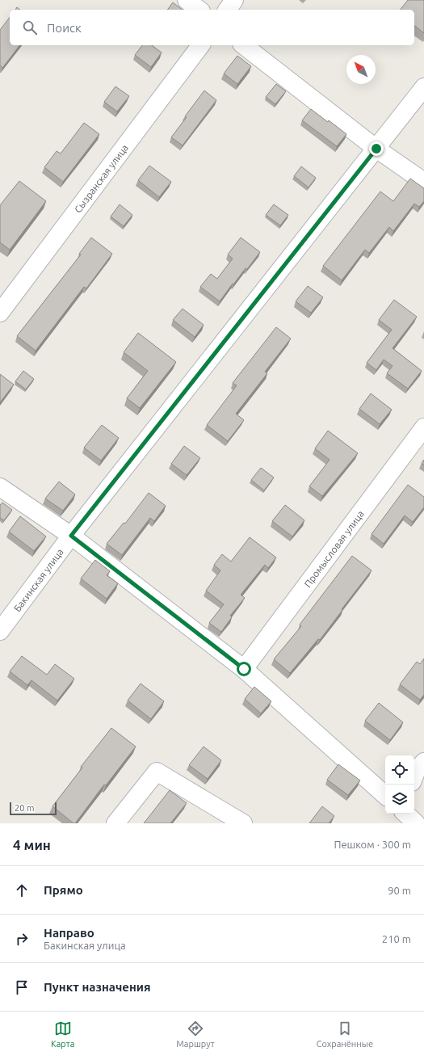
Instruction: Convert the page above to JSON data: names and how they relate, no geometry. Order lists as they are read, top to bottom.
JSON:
{
  "streets": {
    "street": ["Сызранская улица", "Промысловая улица", "Бакинская улица"]
  },
  "scale_bar": "20 m",
  "north": "top left",
  "page": {
    "search": "Поиск",
    "scale": "20 m",
    "heading": ["4 мин", "Пешком · 300 m"],
    "list": [
      ["Прямо", "90 m"],
      ["Направо", "Бакинская улица", "210 m"],
      "Пункт назначения"
    ],
    "nav": ["Карта", "Маршрут", "Сохранённые"]
  }
}
